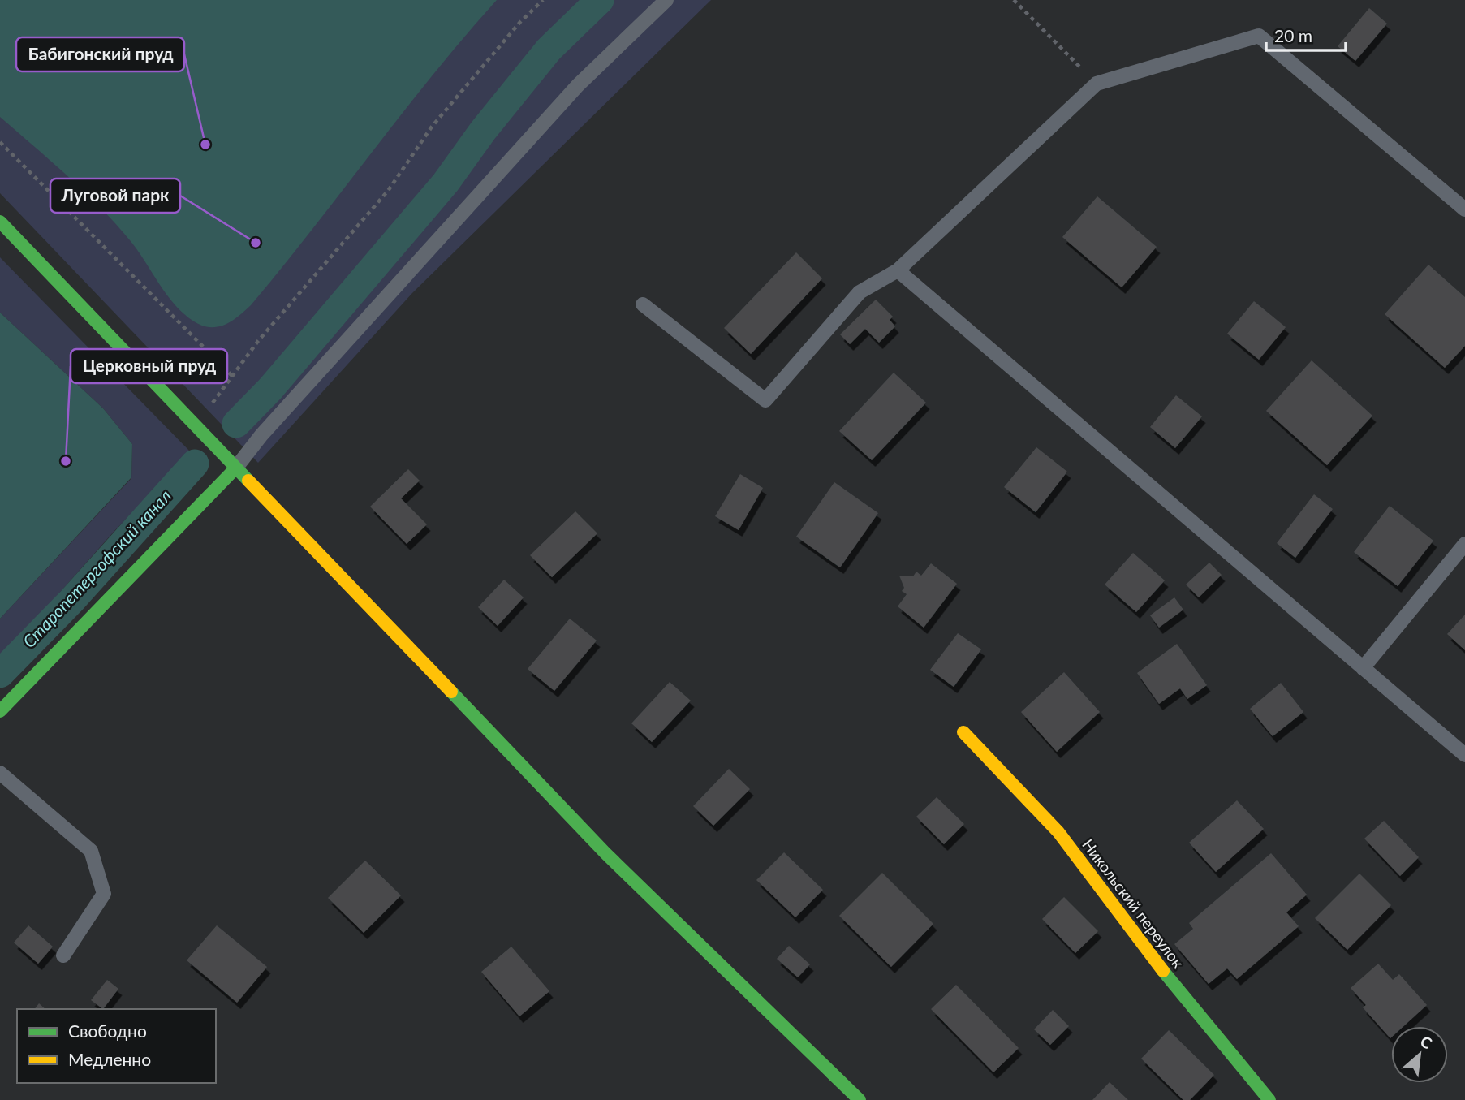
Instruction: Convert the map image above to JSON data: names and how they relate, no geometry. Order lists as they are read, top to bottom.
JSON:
{
  "streets": {
    "street": ["Никольский переулок"]
  },
  "water": ["Старопетергофский канал"],
  "places": ["Бабигонский пруд", "Луговой парк", "Церковный пруд"],
  "legend": ["Свободно", "Медленно"],
  "scale_bar": "20 m",
  "north": "top right"
}
